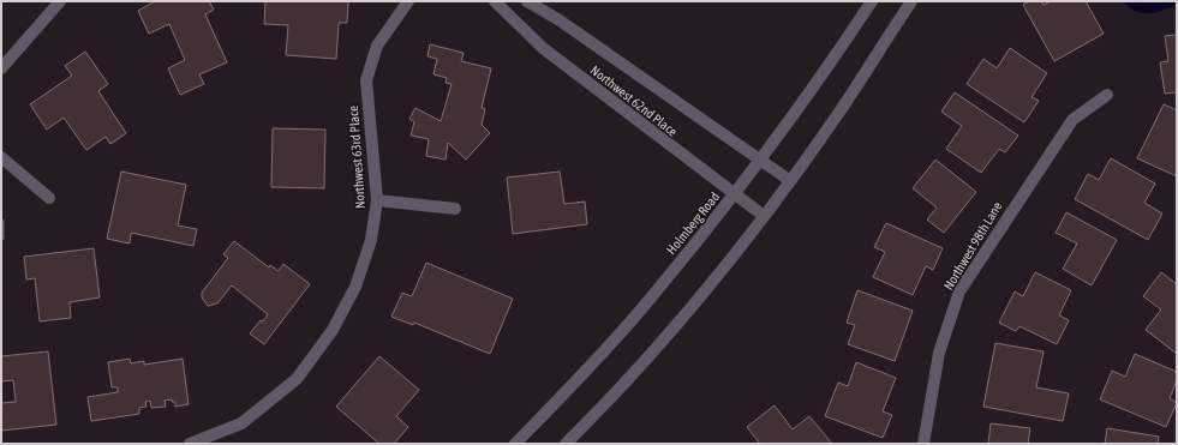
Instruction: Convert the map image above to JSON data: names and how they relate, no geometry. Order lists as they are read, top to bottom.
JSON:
{
  "streets": {
    "street": [
      "Northwest 62nd Place",
      "Northwest 63rd Place",
      "Holmberg Road",
      "Northwest 98th Lane"
    ]
  },
  "crossings": [
    ["Northwest 62nd Place", "Holmberg Road"]
  ]
}
